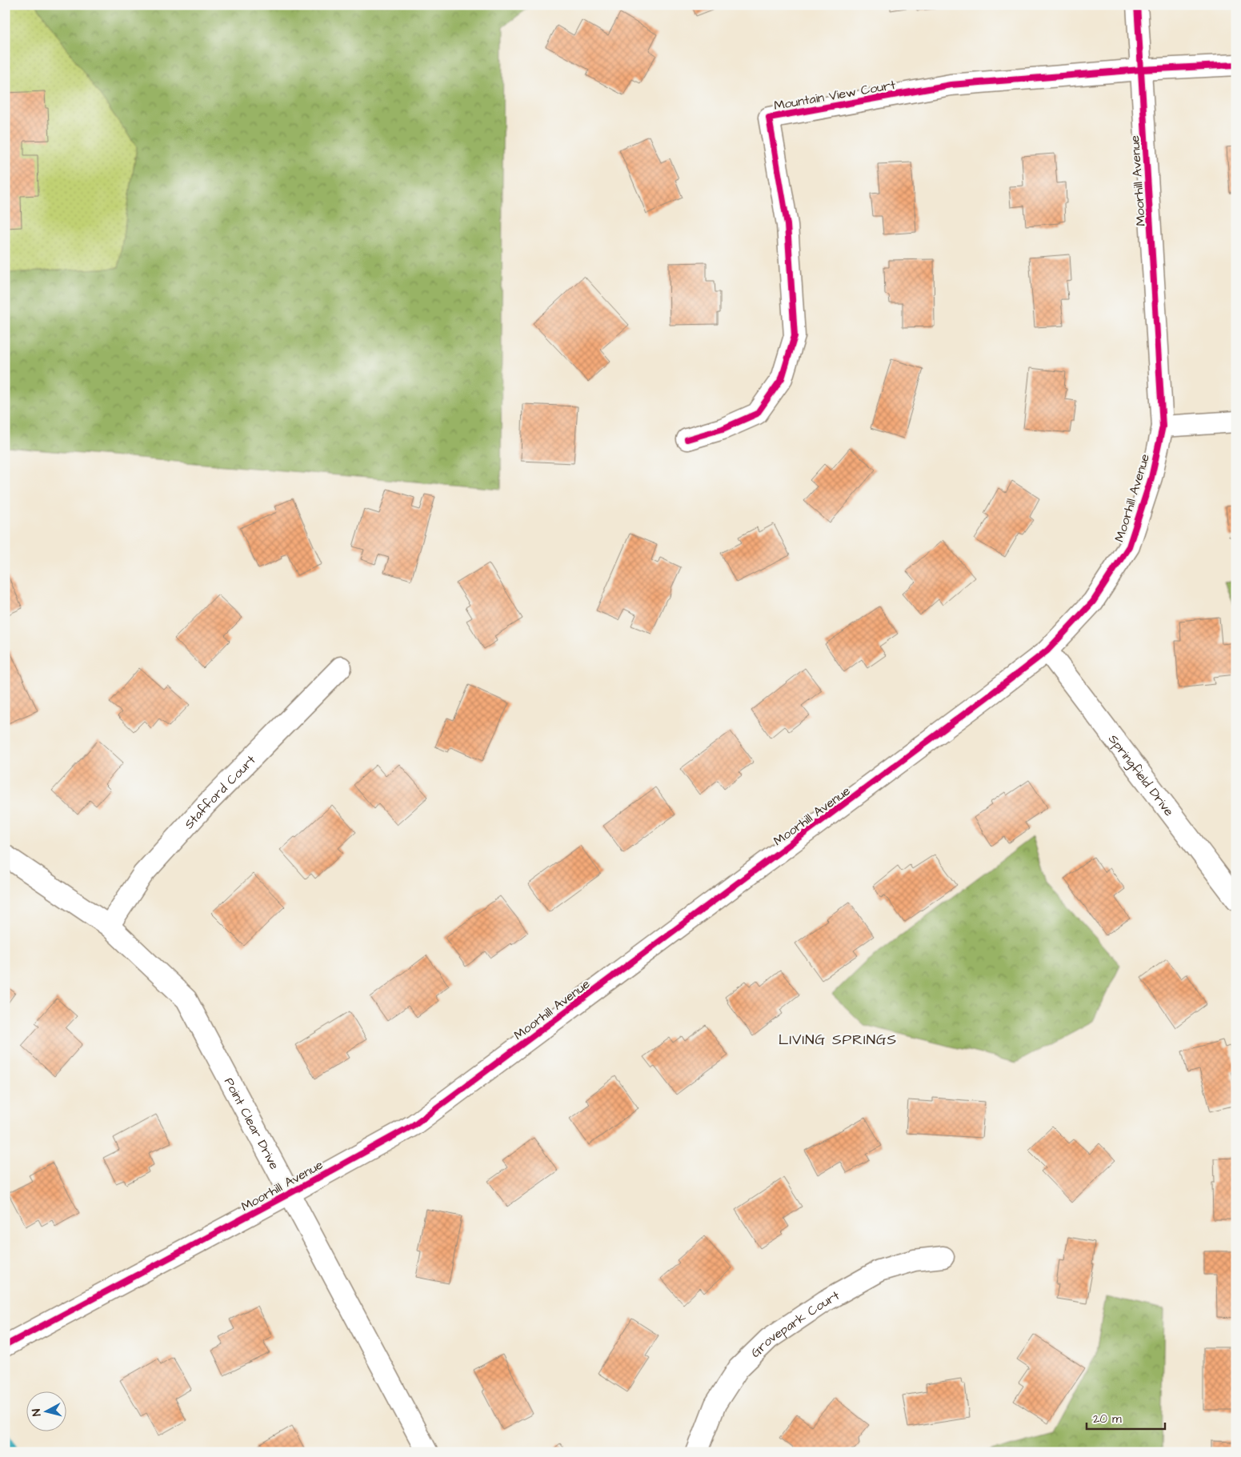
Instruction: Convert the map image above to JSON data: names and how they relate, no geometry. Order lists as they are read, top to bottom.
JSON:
{
  "streets": {
    "street": [
      "Mountain View Court",
      "Moorhill Avenue",
      "Springfield Drive",
      "Stafford Court",
      "Point Clear Drive",
      "Grovepark Court"
    ]
  },
  "crossings": [
    ["Mountain View Court", "Moorhill Avenue"],
    ["Moorhill Avenue", "Springfield Drive"],
    ["Moorhill Avenue", "Point Clear Drive"],
    ["Stafford Court", "Point Clear Drive"]
  ],
  "districts": ["LIVING SPRINGS"],
  "scale_bar": "20 m",
  "north": "left"
}
